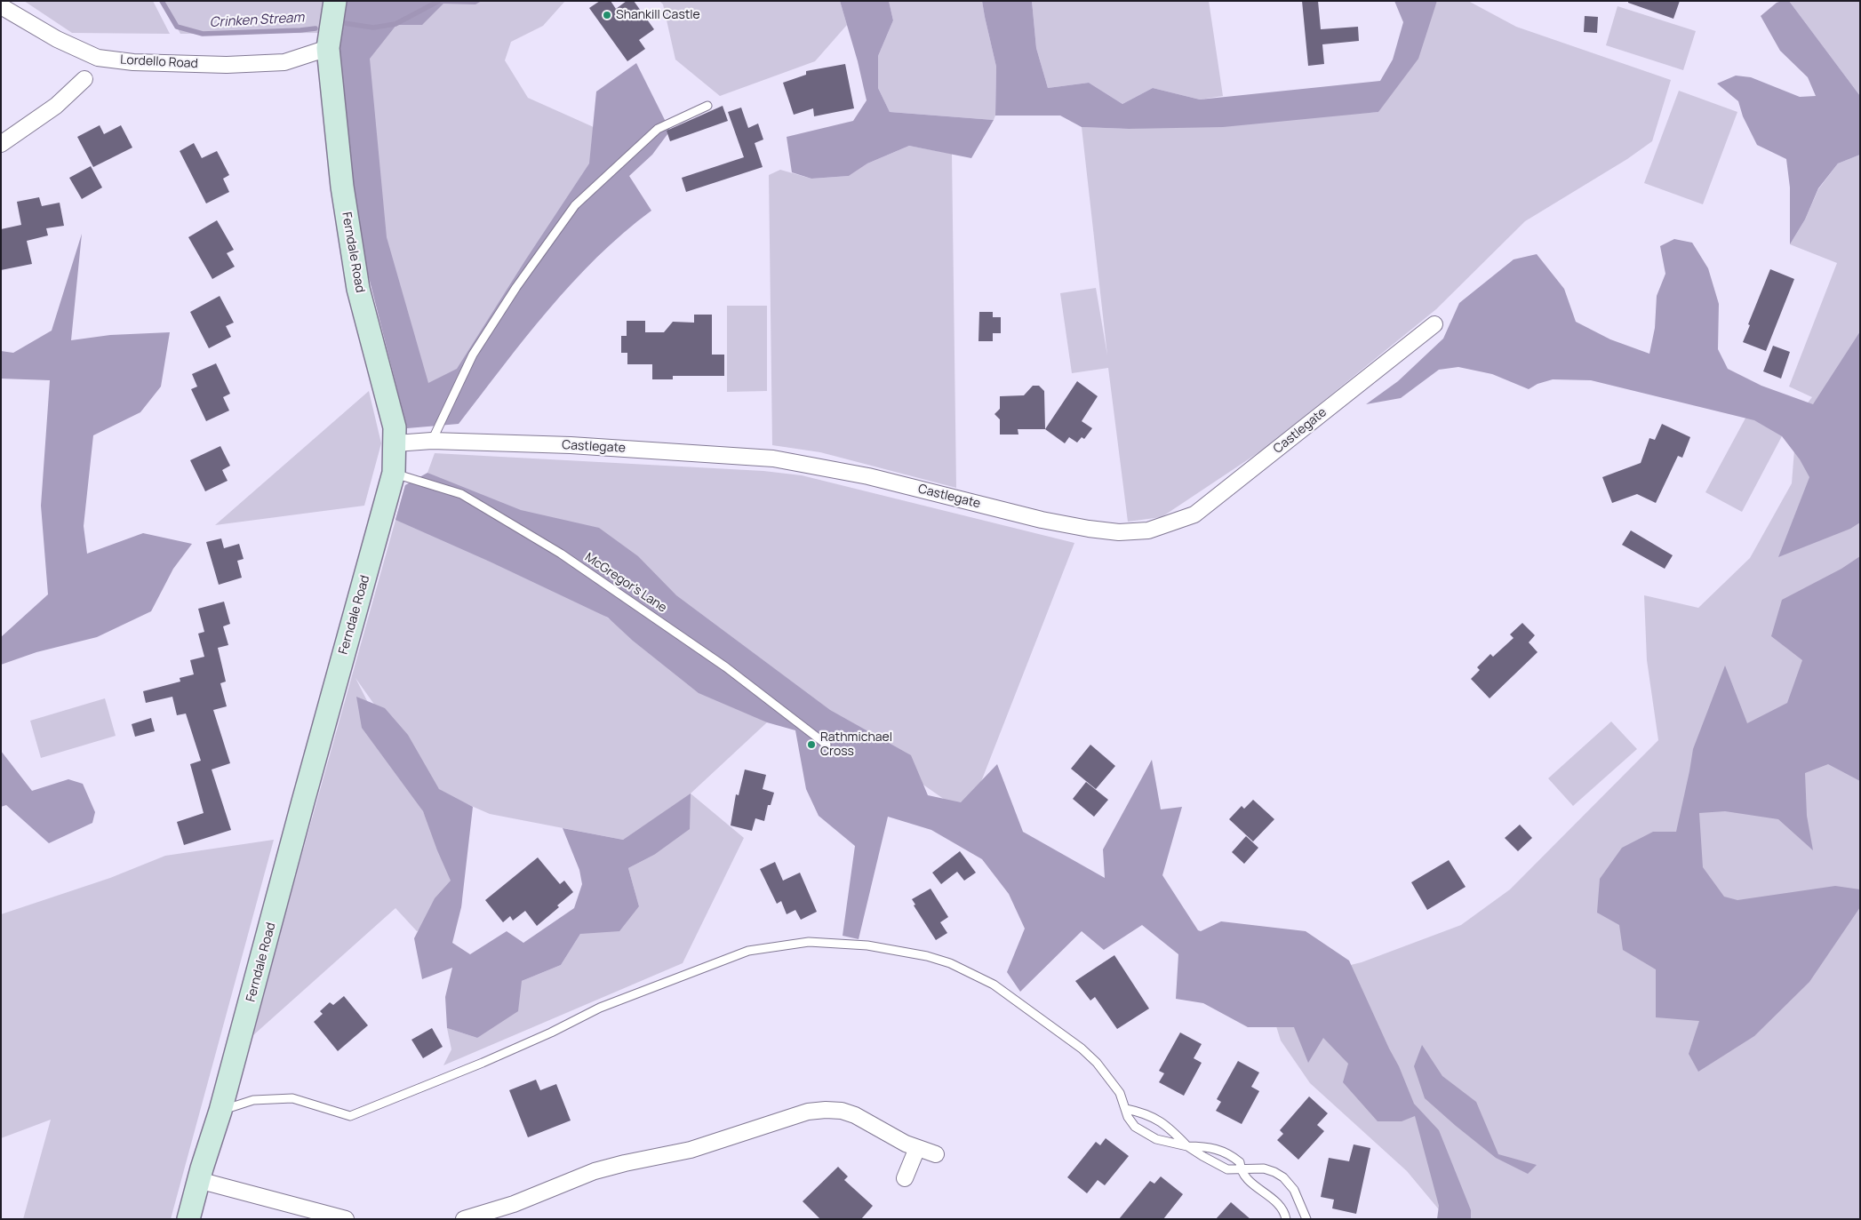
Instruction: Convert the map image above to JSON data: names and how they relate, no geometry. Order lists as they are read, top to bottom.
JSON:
{
  "streets": {
    "street": ["Lordello Road", "Ferndale Road", "Castlegate"],
    "lane": ["McGregor's Lane"]
  },
  "crossings": [
    ["Lordello Road", "Ferndale Road"],
    ["Ferndale Road", "Castlegate"],
    ["Ferndale Road", "McGregor's Lane"]
  ],
  "water": ["Crinken Stream"],
  "places": ["Shankill Castle", "Rathmichael Cross"]
}
